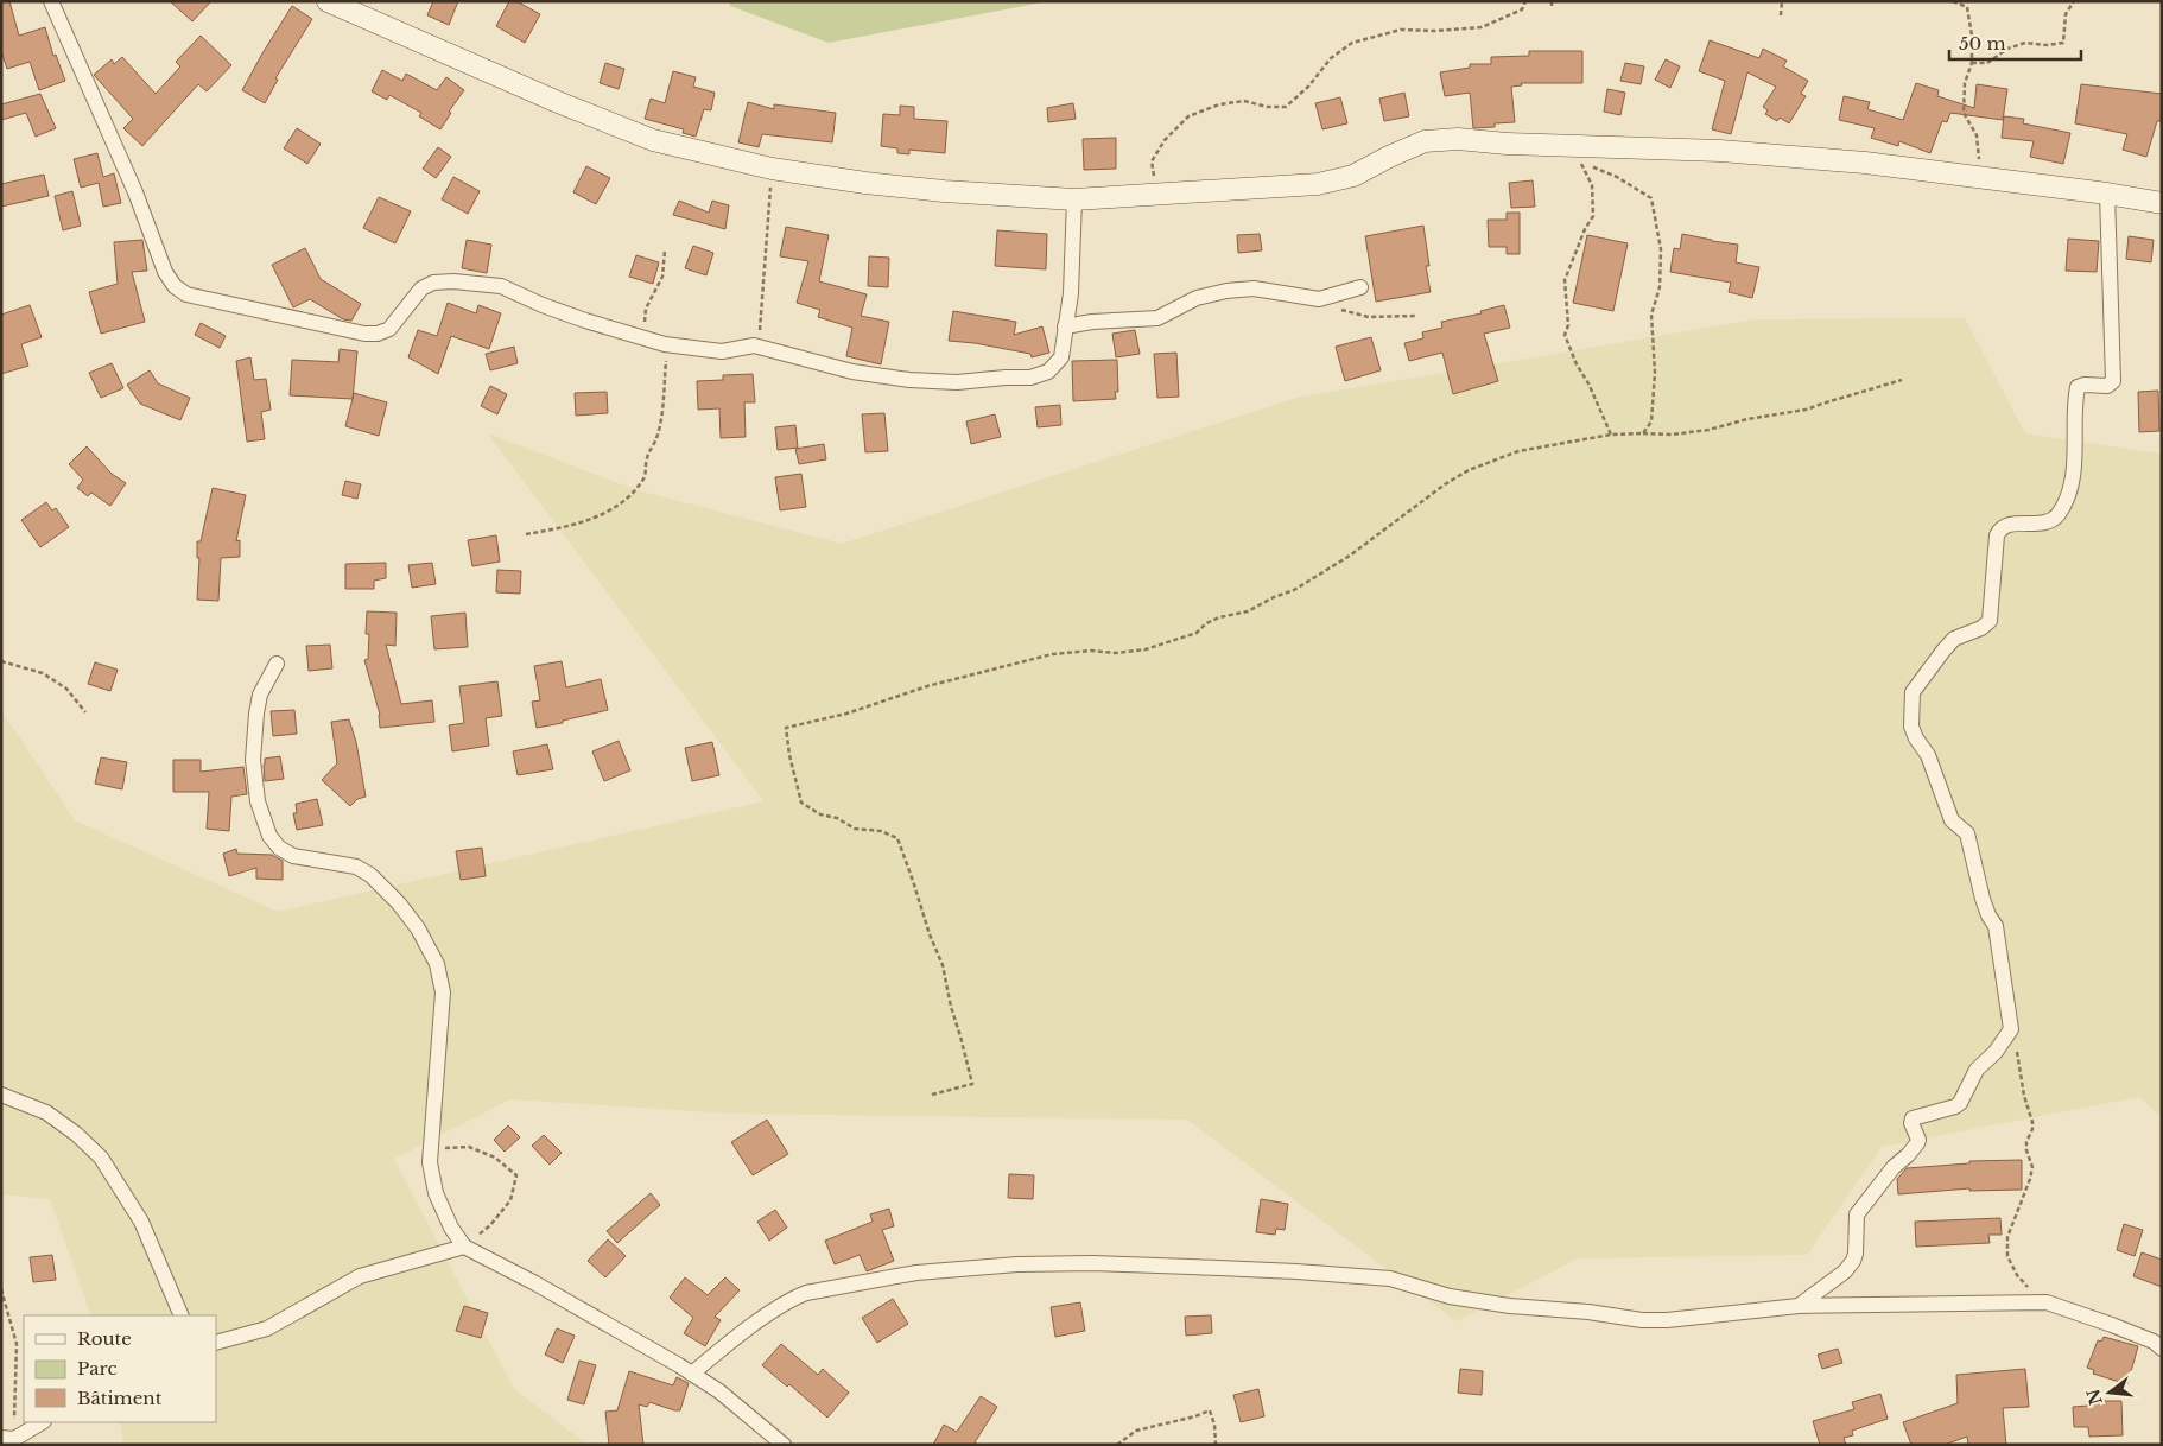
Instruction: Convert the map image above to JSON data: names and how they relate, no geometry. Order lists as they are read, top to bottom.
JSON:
{
  "legend": ["Route", "Parc", "Bâtiment"],
  "scale_bar": "50 m",
  "north": "left"
}
